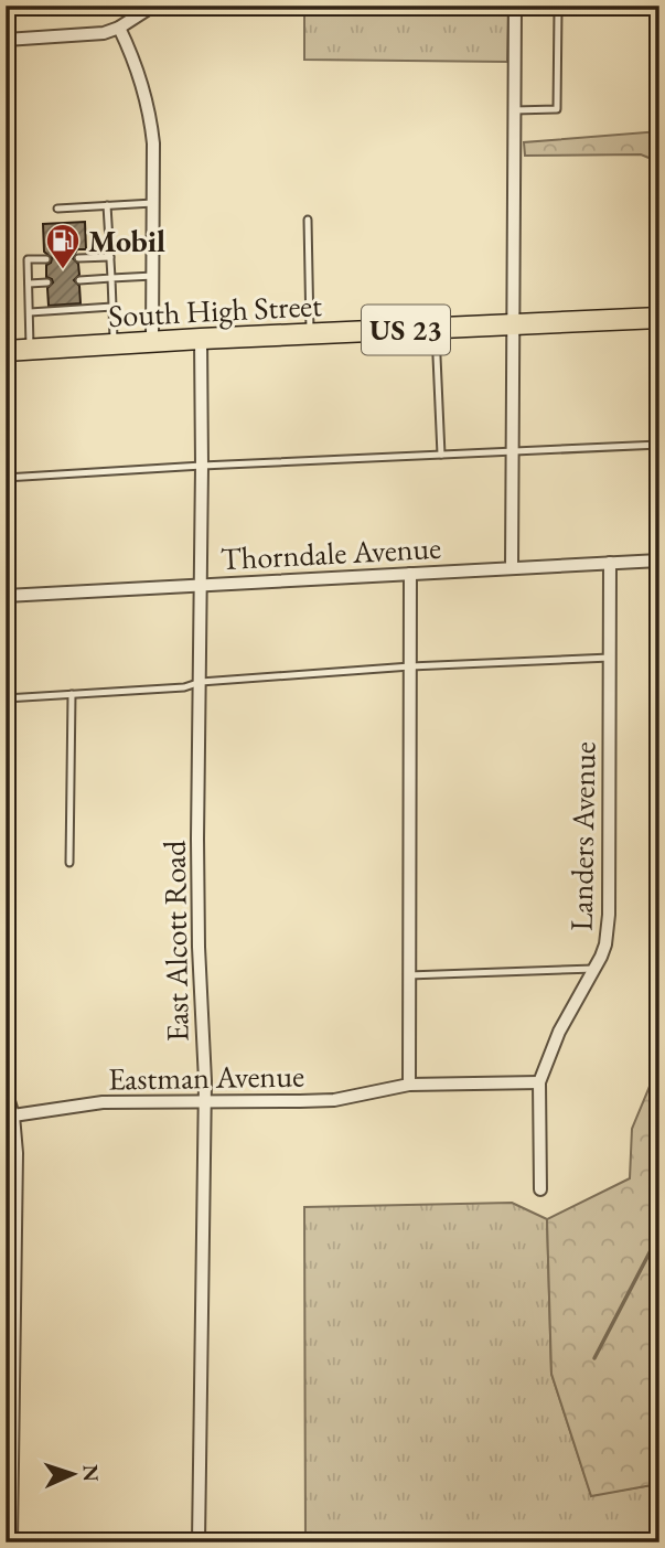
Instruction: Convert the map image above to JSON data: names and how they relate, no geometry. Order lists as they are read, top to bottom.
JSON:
{
  "streets": {
    "main road": ["South High Street", "US 23"],
    "street": [
      "Thorndale Avenue",
      "Landers Avenue",
      "East Alcott Road",
      "Eastman Avenue"
    ]
  },
  "crossings": [
    ["South High Street", "East Alcott Road"],
    ["Thorndale Avenue", "Landers Avenue"],
    ["Thorndale Avenue", "East Alcott Road"],
    ["Landers Avenue", "Eastman Avenue"],
    ["East Alcott Road", "Eastman Avenue"]
  ],
  "places": {
    "fuel station": ["Mobil"]
  },
  "north": "right"
}
